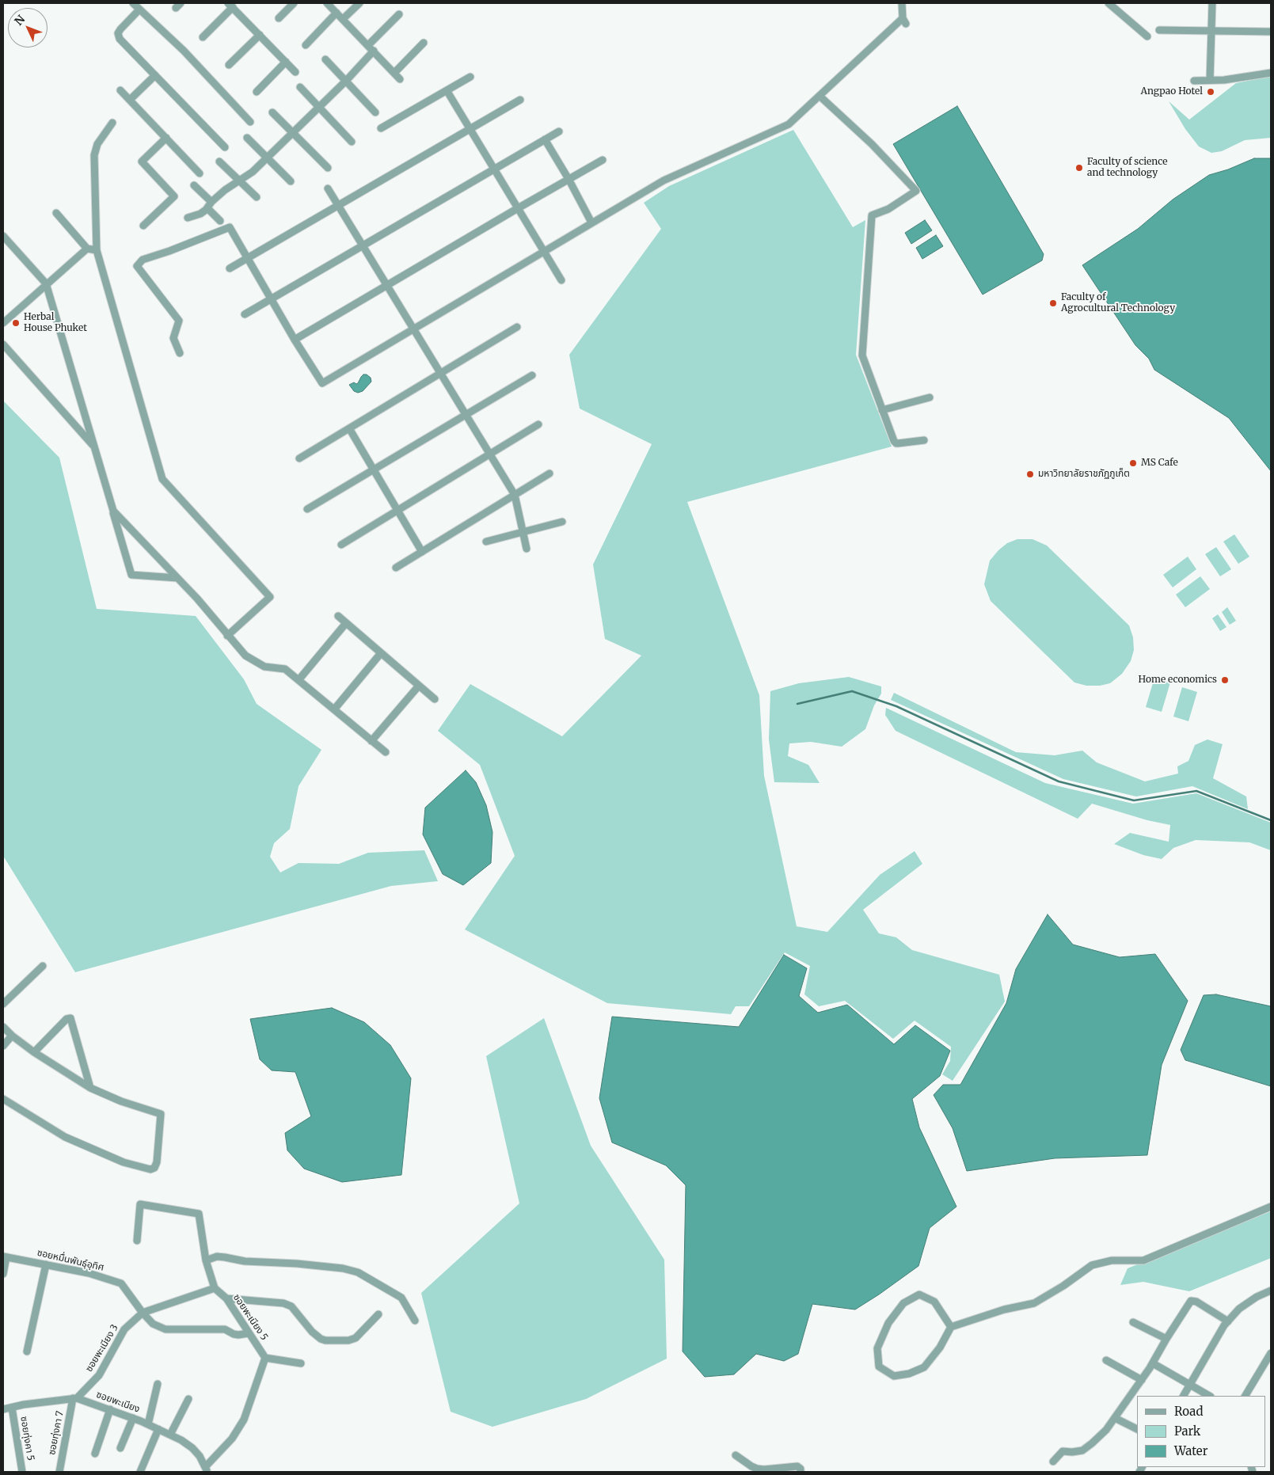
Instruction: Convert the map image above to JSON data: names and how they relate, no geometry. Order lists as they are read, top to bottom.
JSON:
{
  "streets": {
    "street": [
      "ซอยหมื่นพันธุ์อุทิศ",
      "ซอยพะเนียง 5",
      "ซอยพะเนียง 3",
      "ซอยพะเนียง",
      "ซอยทุ่งคา 7",
      "ซอยทุ่งคา 5"
    ]
  },
  "crossings": [
    ["ซอยหมื่นพันธุ์อุทิศ", "ซอยพะเนียง 5"],
    ["ซอยหมื่นพันธุ์อุทิศ", "ซอยพะเนียง 3"],
    ["ซอยพะเนียง 5", "ซอยพะเนียง 3"],
    ["ซอยพะเนียง 3", "ซอยพะเนียง"],
    ["ซอยพะเนียง 3", "ซอยทุ่งคา 7"],
    ["ซอยพะเนียง", "ซอยทุ่งคา 7"],
    ["ซอยพะเนียง", "ซอยทุ่งคา 5"]
  ],
  "places": [
    "Angpao Hotel",
    "Faculty of science and technology",
    "Faculty of Agrocultural Technology",
    "Herbal House Phuket",
    "MS Cafe",
    "มหาวิทยาลัยราชภัฏภูเก็ต",
    "Home economics"
  ],
  "legend": ["Road", "Park", "Water"],
  "north": "top left"
}
